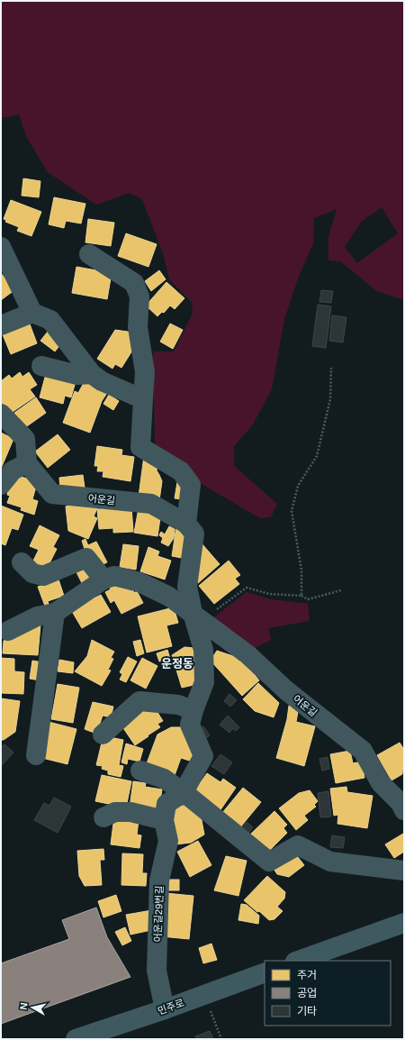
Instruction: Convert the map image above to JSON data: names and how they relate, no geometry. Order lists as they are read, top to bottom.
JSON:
{
  "streets": {
    "main road": ["민주로"],
    "street": ["어운길", "어운길29번길"]
  },
  "crossings": [
    ["어운길", "어운길29번길"],
    ["어운길29번길", "민주로"]
  ],
  "districts": ["운정동"],
  "legend": ["주거", "공업", "기타"],
  "north": "left"
}
